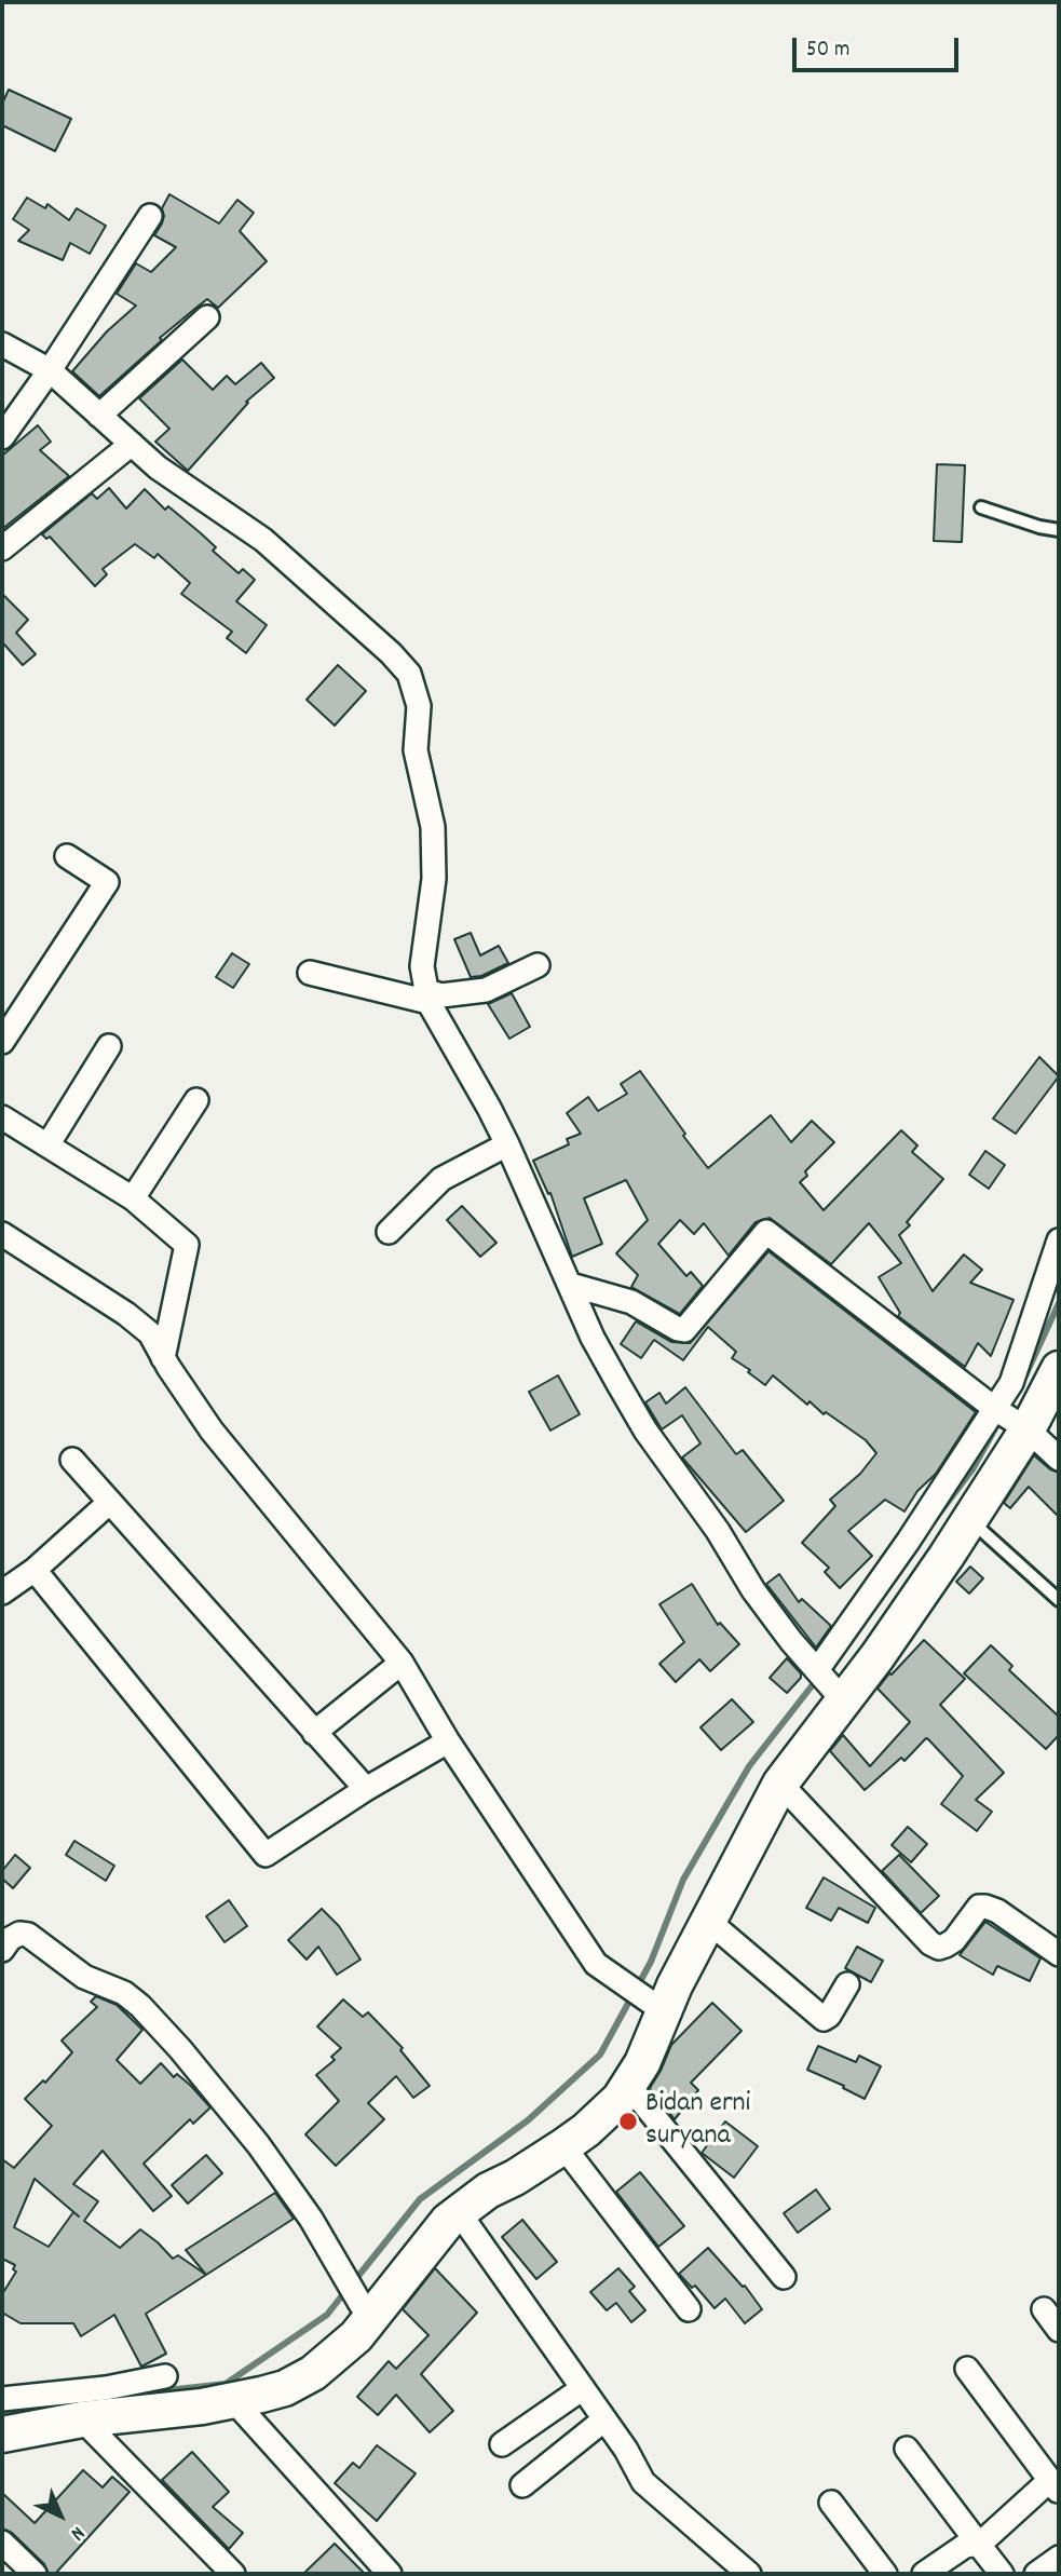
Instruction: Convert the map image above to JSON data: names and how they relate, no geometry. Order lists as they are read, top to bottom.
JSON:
{
  "places": ["Bidan erni suryana"],
  "scale_bar": "50 m",
  "north": "bottom right"
}
